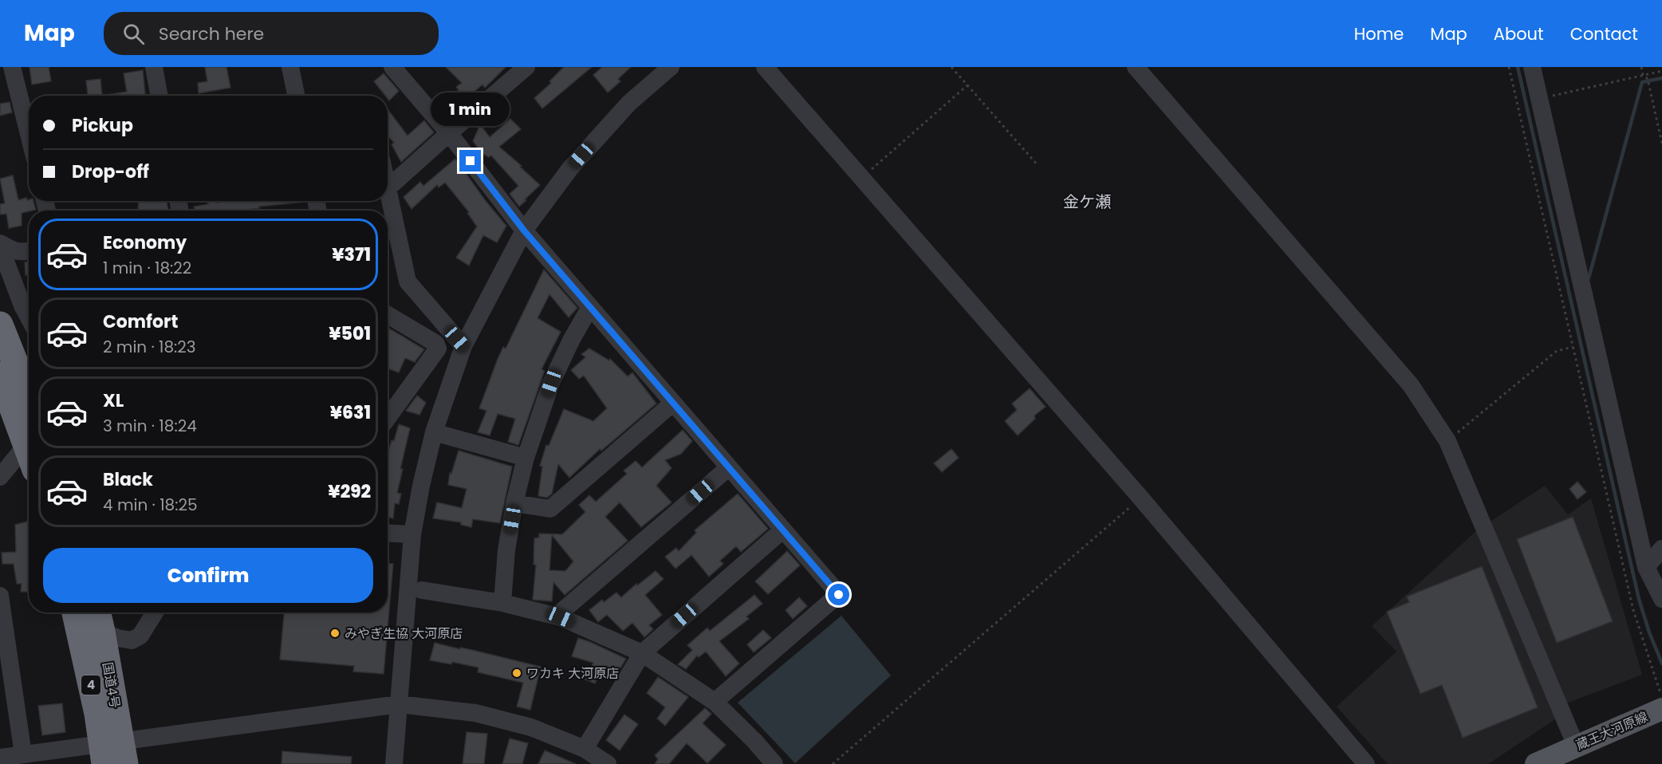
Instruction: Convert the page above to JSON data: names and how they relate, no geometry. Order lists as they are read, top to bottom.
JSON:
{
  "streets": {
    "highway": ["4", "国道4号"],
    "main road": ["蔵王大河原線"]
  },
  "districts": ["金ケ瀬"],
  "places": ["みやぎ生協 大河原店", "ワカキ 大河原店"],
  "page": {
    "header": "Map",
    "search": "Search here",
    "nav": [
      "Home",
      "Map",
      "About",
      "Contact"
    ],
    "bubble": "1 min",
    "banner": ["Pickup", "Drop-off"],
    "list": [
      {
        "name": "Economy",
        "note": "1 min · 18:22",
        "value": "¥371"
      },
      {
        "name": "Comfort",
        "note": "2 min · 18:23",
        "value": "¥501"
      },
      {
        "name": "XL",
        "note": "3 min · 18:24",
        "value": "¥631"
      },
      {
        "name": "Black",
        "note": "4 min · 18:25",
        "value": "¥292"
      }
    ],
    "buttons": "Confirm"
  }
}
